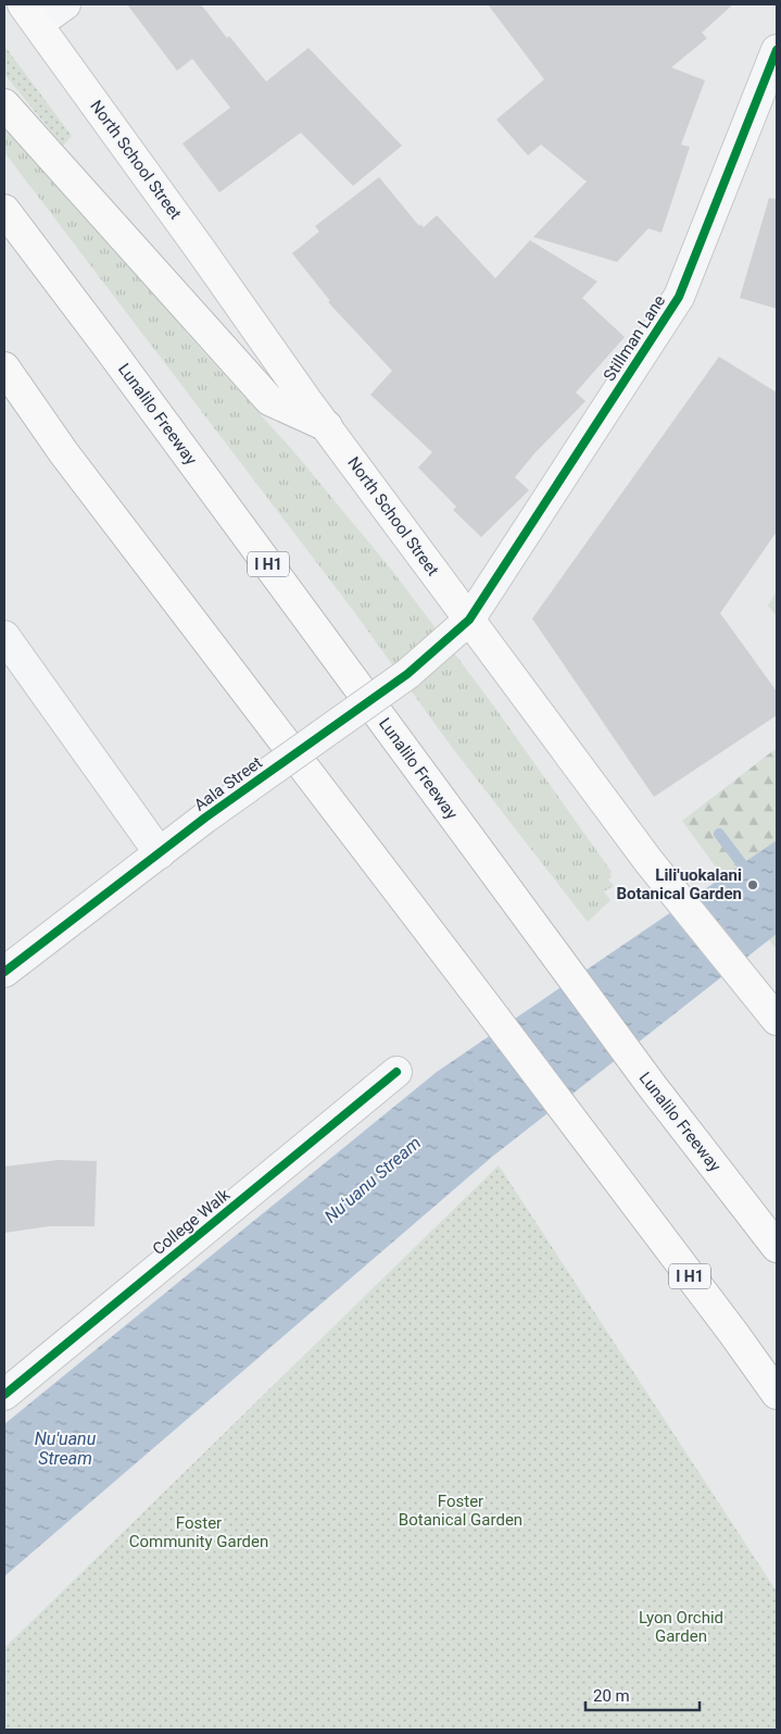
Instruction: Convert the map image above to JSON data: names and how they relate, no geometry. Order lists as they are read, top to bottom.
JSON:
{
  "streets": {
    "main road": ["North School Street", "Lunalilo Freeway", "I H1"],
    "street": ["Stillman Lane", "Aala Street", "College Walk"]
  },
  "crossings": [
    ["North School Street", "Stillman Lane"],
    ["North School Street", "Aala Street"],
    ["Stillman Lane", "Aala Street"]
  ],
  "water": ["Nuʻuanu Stream", "Nu'uanu Stream"],
  "parks": ["Foster Botanical Garden", "Foster Community Garden", "Lyon Orchid Garden"],
  "places": ["Lili'uokalani Botanical Garden"],
  "scale_bar": "20 m"
}
